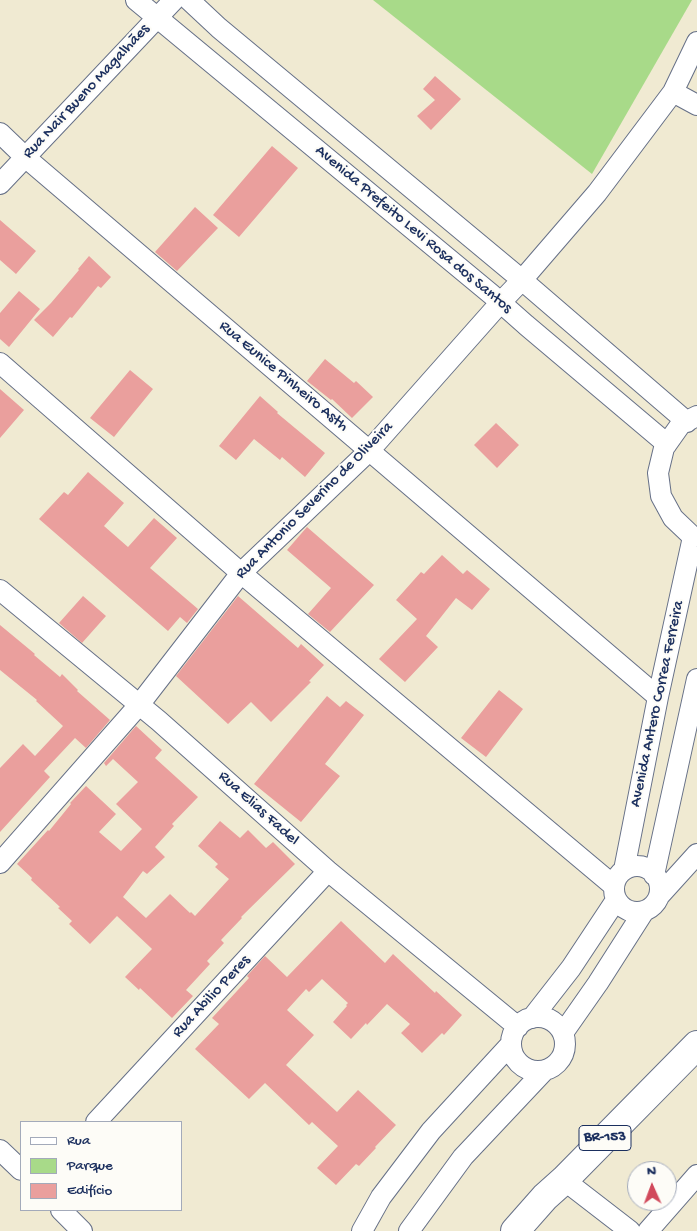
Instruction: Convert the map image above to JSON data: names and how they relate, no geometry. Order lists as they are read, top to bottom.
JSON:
{
  "streets": {
    "highway": ["BR-153"],
    "street": [
      "Rua Nair Bueno Magalhães",
      "Avenida Prefeito Levi Rosa dos Santos",
      "Rua Eunice Pinheiro Asth",
      "Rua Antonio Severino de Oliveira",
      "Avenida Antero Correa Ferreira",
      "Rua Elias Fadel",
      "Rua Abilio Peres"
    ]
  },
  "crossings": [
    ["Rua Nair Bueno Magalhães", "Avenida Prefeito Levi Rosa dos Santos"],
    ["Rua Nair Bueno Magalhães", "Rua Eunice Pinheiro Asth"],
    ["Avenida Prefeito Levi Rosa dos Santos", "Rua Antonio Severino de Oliveira"],
    ["Avenida Prefeito Levi Rosa dos Santos", "Avenida Antero Correa Ferreira"],
    ["Rua Eunice Pinheiro Asth", "Rua Antonio Severino de Oliveira"],
    ["Rua Eunice Pinheiro Asth", "Avenida Antero Correa Ferreira"],
    ["Rua Antonio Severino de Oliveira", "Rua Elias Fadel"],
    ["Rua Elias Fadel", "Rua Abilio Peres"]
  ],
  "legend": ["Rua", "Parque", "Edifício"],
  "north": "top"
}
